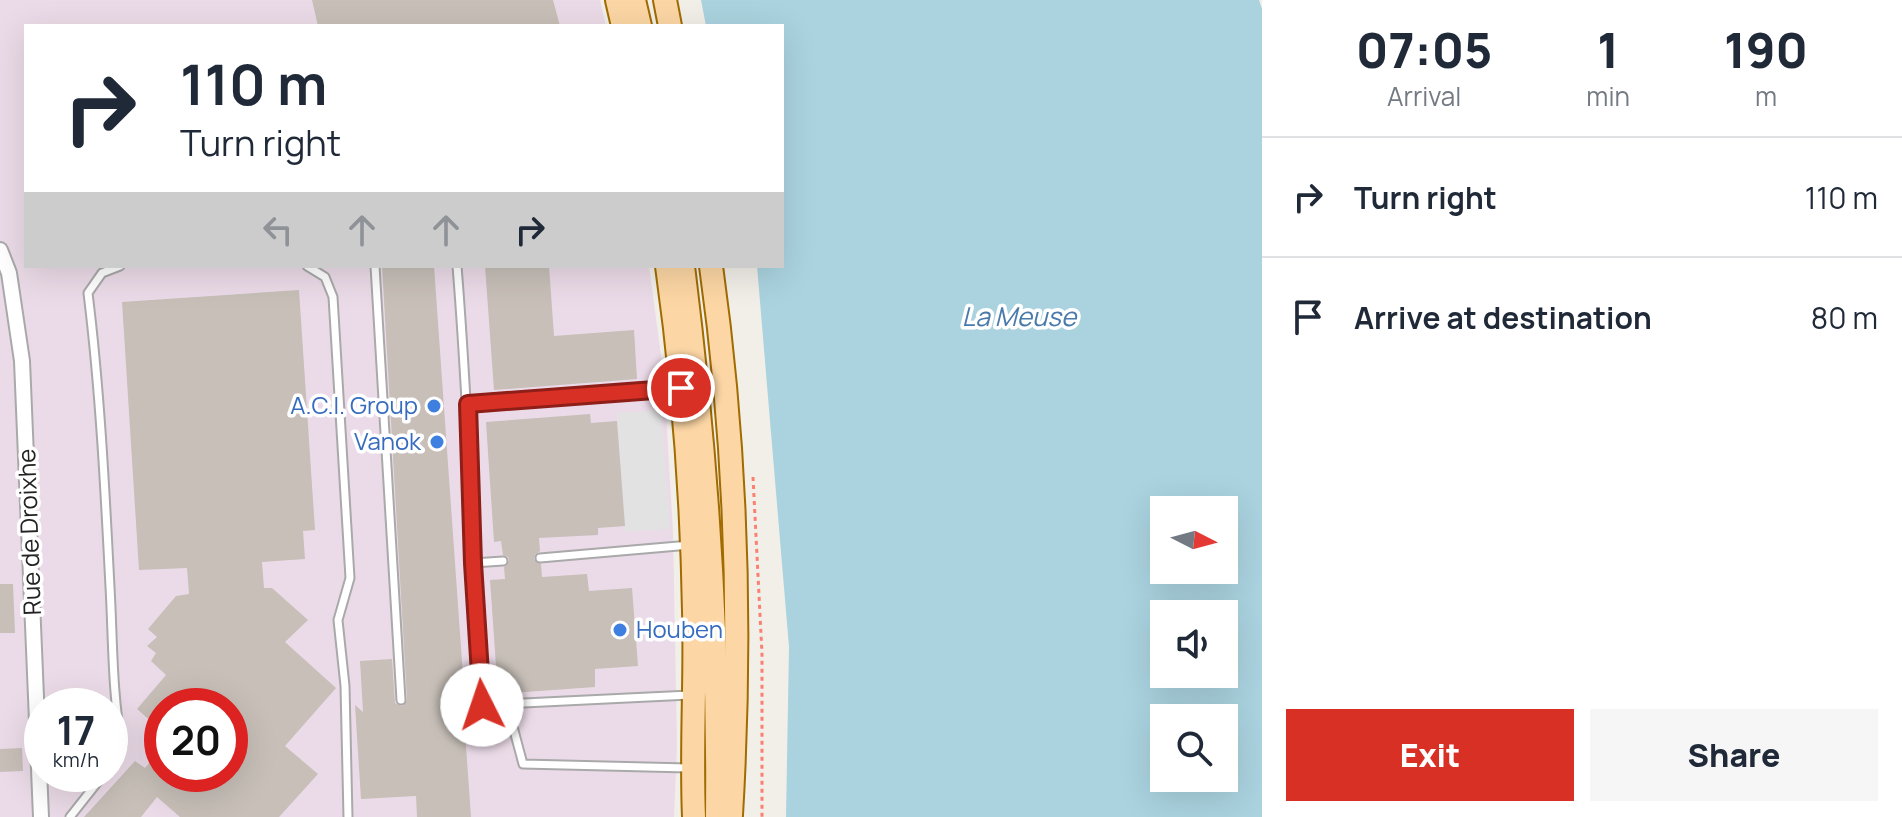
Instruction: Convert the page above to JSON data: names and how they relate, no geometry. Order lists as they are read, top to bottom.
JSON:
{
  "streets": {
    "street": ["Rue de Droixhe"]
  },
  "water": ["La Meuse"],
  "places": ["A.C.I. Group", "Vanok", "Houben"],
  "north": "right",
  "page": {
    "eta": [
      "07:05",
      "Arrival",
      "1",
      "min",
      "190",
      "m"
    ],
    "turn": ["110 m", "Turn right"],
    "list": [
      {
        "name": "Turn right",
        "value": "110 m"
      },
      {
        "name": "Arrive at destination",
        "value": "80 m"
      }
    ],
    "speed": "17 km/h",
    "limit": "20",
    "buttons": ["Exit", "Share"]
  }
}
